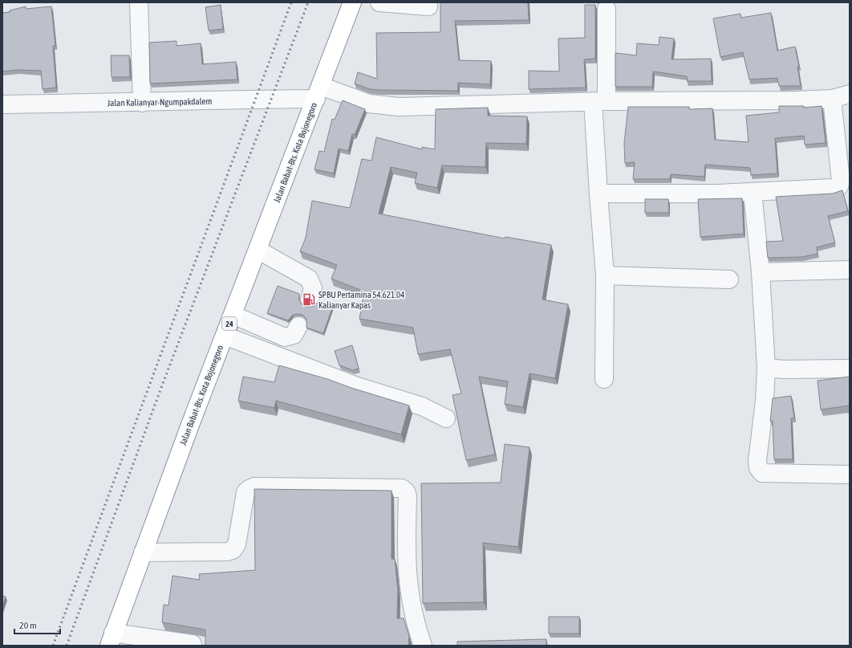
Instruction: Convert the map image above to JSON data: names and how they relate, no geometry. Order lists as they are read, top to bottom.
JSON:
{
  "streets": {
    "highway": ["Jalan Babat-Bts. Kota Bojonegoro", "24"],
    "street": ["Jalan Kalianyar-Ngumpakdalem"]
  },
  "crossings": [
    ["Jalan Kalianyar-Ngumpakdalem", "Jalan Babat-Bts. Kota Bojonegoro"]
  ],
  "places": {
    "fuel station": ["SPBU Pertamina 54.621.04 Kalianyar Kapas"]
  },
  "scale_bar": "20 m"
}
